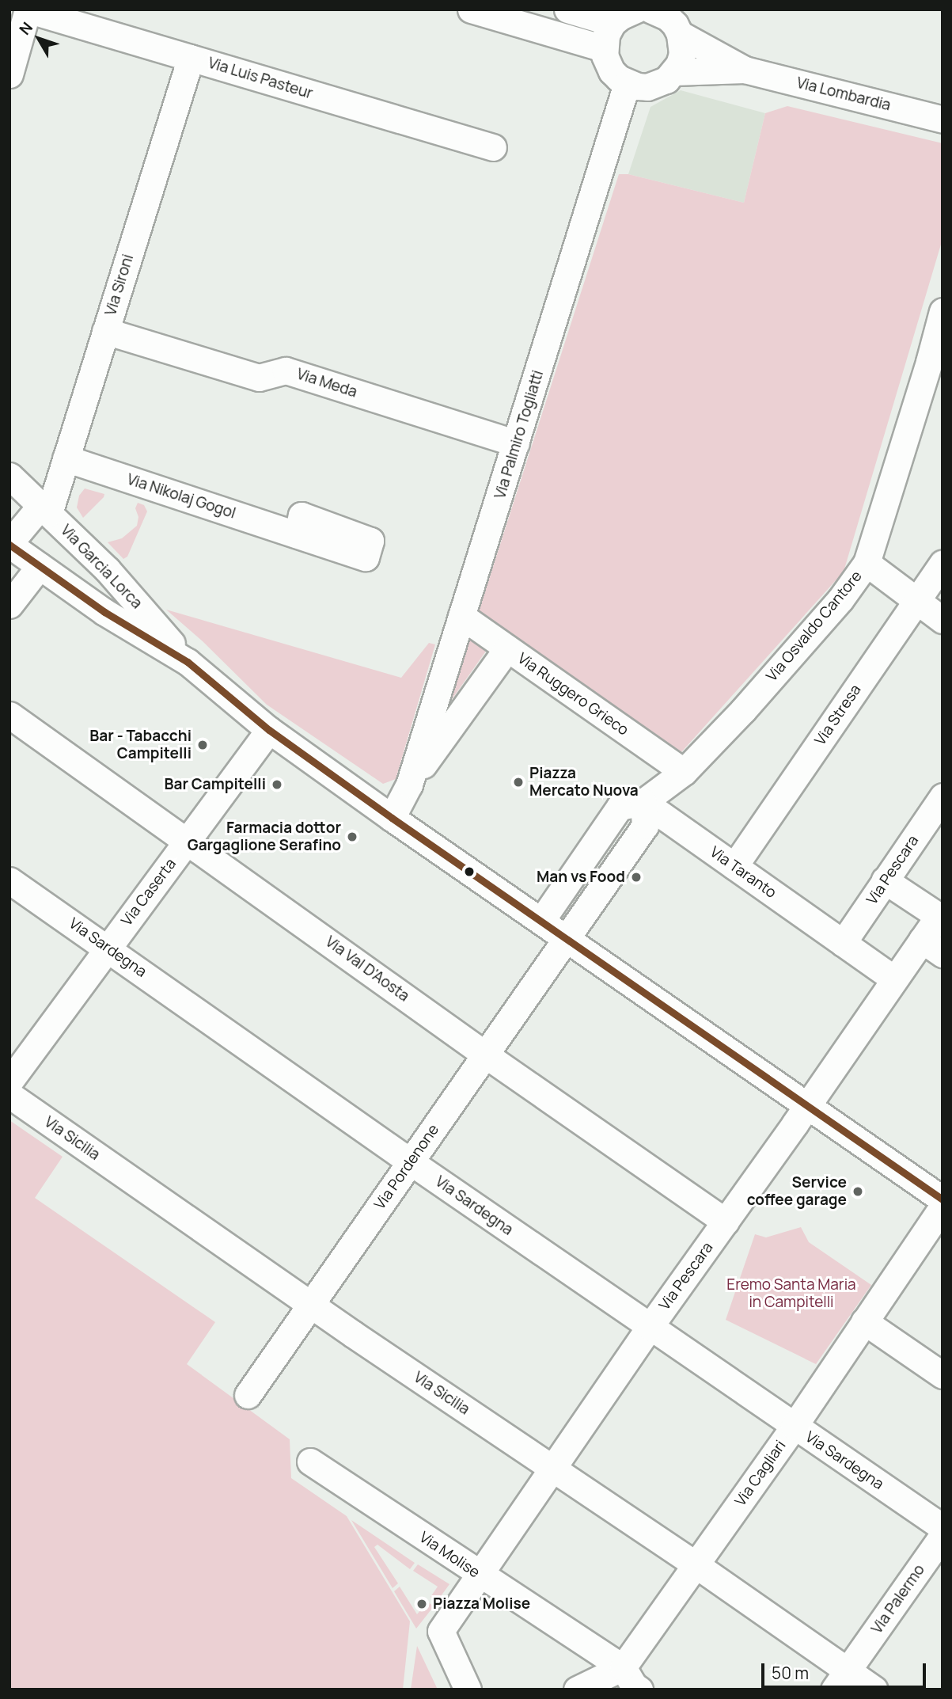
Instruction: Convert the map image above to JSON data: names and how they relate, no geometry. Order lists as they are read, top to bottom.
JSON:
{
  "streets": {
    "street": [
      "Via Luis Pasteur",
      "Via Lombardia",
      "Via Sironi",
      "Via Meda",
      "Via Palmiro Togliatti",
      "Via Nikolaj Gogol",
      "Via Garcia Lorca",
      "Via Osvaldo Cantore",
      "Via Ruggero Grieco",
      "Via Stresa",
      "Via Pescara",
      "Via Taranto",
      "Via Caserta",
      "Via Sardegna",
      "Via Val D'Aosta",
      "Via Sicilia",
      "Via Pordenone",
      "Via Cagliari",
      "Via Molise",
      "Via Palermo"
    ]
  },
  "crossings": [
    ["Via Luis Pasteur", "Via Sironi"],
    ["Via Lombardia", "Via Palmiro Togliatti"],
    ["Via Sironi", "Via Meda"],
    ["Via Sironi", "Via Nikolaj Gogol"],
    ["Via Sironi", "Via Garcia Lorca"],
    ["Via Meda", "Via Palmiro Togliatti"],
    ["Via Palmiro Togliatti", "Via Ruggero Grieco"],
    ["Via Osvaldo Cantore", "Via Ruggero Grieco"],
    ["Via Osvaldo Cantore", "Via Taranto"],
    ["Via Stresa", "Via Taranto"],
    ["Via Pescara", "Via Taranto"],
    ["Via Pescara", "Via Sardegna"],
    ["Via Pescara", "Via Val D'Aosta"],
    ["Via Pescara", "Via Sicilia"],
    ["Via Pescara", "Via Molise"],
    ["Via Caserta", "Via Sardegna"],
    ["Via Caserta", "Via Val D'Aosta"],
    ["Via Sardegna", "Via Pordenone"],
    ["Via Sardegna", "Via Cagliari"],
    ["Via Val D'Aosta", "Via Pordenone"],
    ["Via Sicilia", "Via Pordenone"],
    ["Via Sicilia", "Via Cagliari"],
    ["Via Sicilia", "Via Palermo"],
    ["Via Cagliari", "Via Molise"]
  ],
  "parks": ["Eremo Santa Maria in Campitelli"],
  "places": [
    "Bar - Tabacchi Campitelli",
    "Piazza Mercato Nuova",
    "Bar Campitelli",
    "Farmacia dottor Gargaglione Serafino",
    "Man vs Food",
    "Service coffee garage",
    "Piazza Molise"
  ],
  "scale_bar": "50 m",
  "north": "top left"
}
